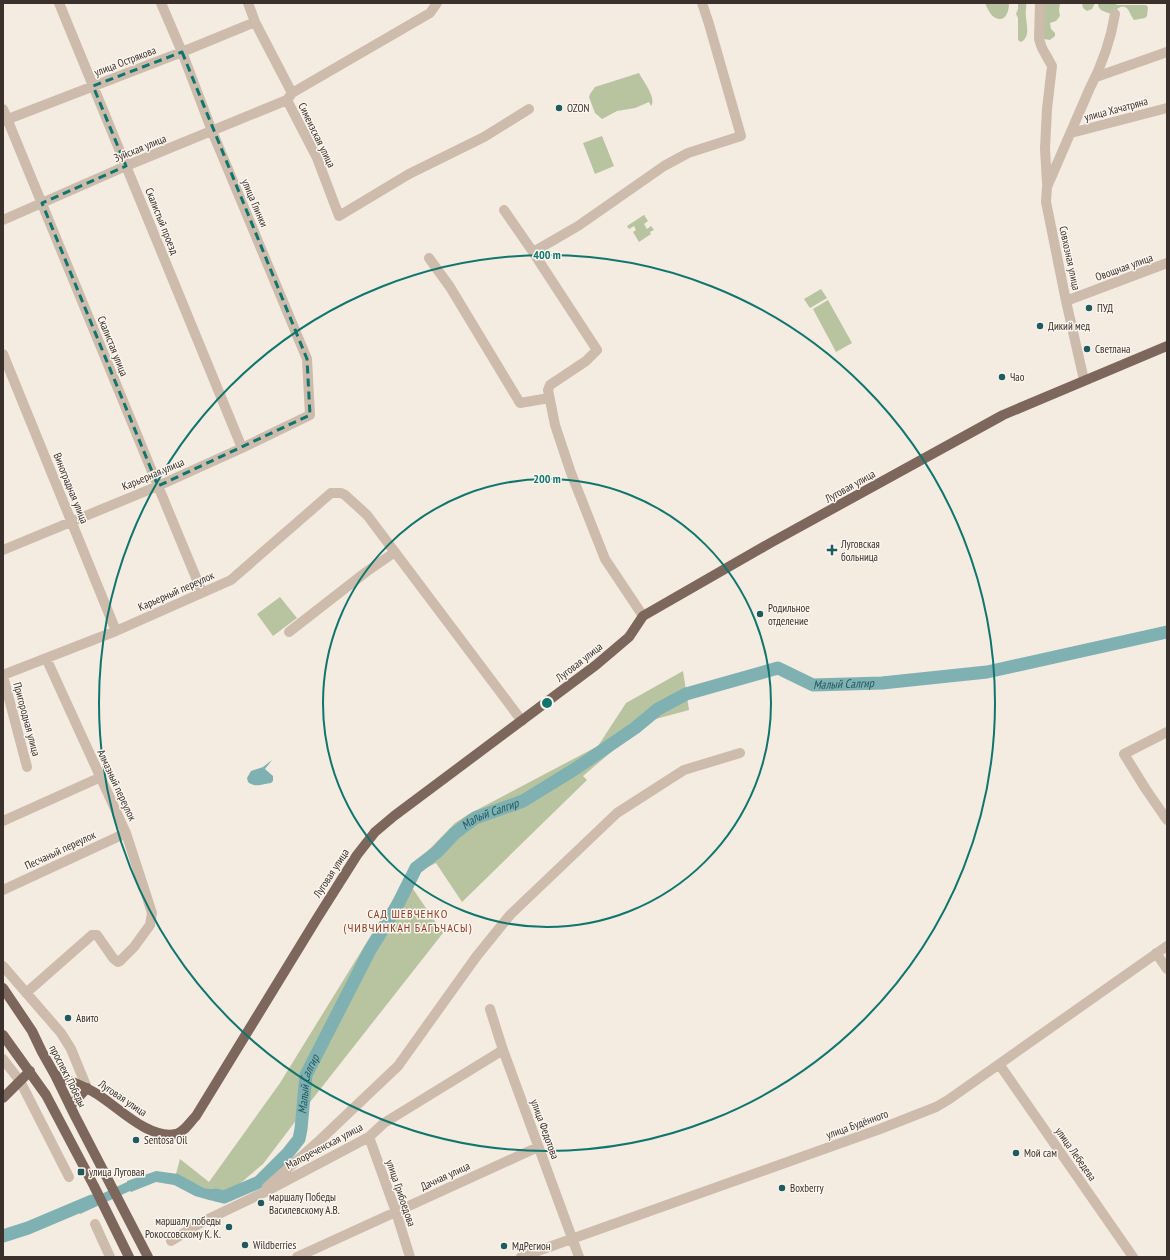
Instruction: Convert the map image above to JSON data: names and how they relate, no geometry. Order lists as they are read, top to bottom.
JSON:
{
  "streets": {
    "main road": ["Луговая улица", "проспект Победы"],
    "street": [
      "улица Острякова",
      "улица Хачатряна",
      "Симеизская улица",
      "Зуйская улица",
      "улица Глинки",
      "Скалистый проезд",
      "Совхозная улица",
      "Овощная улица",
      "Скалистая улица",
      "Карьерная улица",
      "Виноградная улица",
      "Карьерный переулок",
      "Пригородная улица",
      "Алмазный переулок",
      "Песчаный переулок",
      "улица Будённого",
      "улица Федотова",
      "Малореченская улица",
      "улица Лебедева",
      "Дачная улица",
      "улица Грибоедова"
    ]
  },
  "crossings": [
    ["улица Острякова", "Симеизская улица"],
    ["улица Острякова", "улица Глинки"],
    ["улица Острякова", "Скалистый проезд"],
    ["улица Острякова", "Скалистая улица"],
    ["улица Хачатряна", "Совхозная улица"],
    ["Симеизская улица", "Зуйская улица"],
    ["Зуйская улица", "улица Глинки"],
    ["Зуйская улица", "Скалистый проезд"],
    ["Зуйская улица", "Скалистая улица"],
    ["улица Глинки", "Карьерная улица"],
    ["Скалистый проезд", "Карьерная улица"],
    ["Совхозная улица", "Овощная улица"],
    ["Совхозная улица", "Луговая улица"],
    ["Скалистая улица", "Карьерная улица"],
    ["Скалистая улица", "Карьерный переулок"],
    ["Карьерная улица", "Виноградная улица"],
    ["Луговая улица", "проспект Победы"],
    ["Виноградная улица", "Карьерный переулок"],
    ["Карьерный переулок", "Пригородная улица"],
    ["Карьерный переулок", "Алмазный переулок"],
    ["Алмазный переулок", "Песчаный переулок"],
    ["улица Будённого", "улица Федотова"],
    ["улица Будённого", "улица Лебедева"],
    ["улица Федотова", "Малореченская улица"],
    ["улица Федотова", "Дачная улица"],
    ["Малореченская улица", "улица Грибоедова"],
    ["Дачная улица", "улица Грибоедова"]
  ],
  "districts": ["САД ШЕВЧЕНКО (ЧИВЧИНКАН БАГЪЧАСЫ)"],
  "water": ["Малый Салгир"],
  "places": {
    "other": [
      "OZON",
      "ПУД",
      "Дикий мед",
      "Светлана",
      "Чао",
      "Родильное отделение",
      "Авито",
      "Sentosa Oil",
      "Мой сам",
      "Boxberry",
      "маршалу Победы Василевскому А.В.",
      "маршалу победы Рокоссовскому К. К.",
      "Wildberries",
      "МдРегион"
    ],
    "health": ["Луговская больница"],
    "transit": ["улица Луговая"]
  },
  "rings": ["400 m", "200 m"]
}
